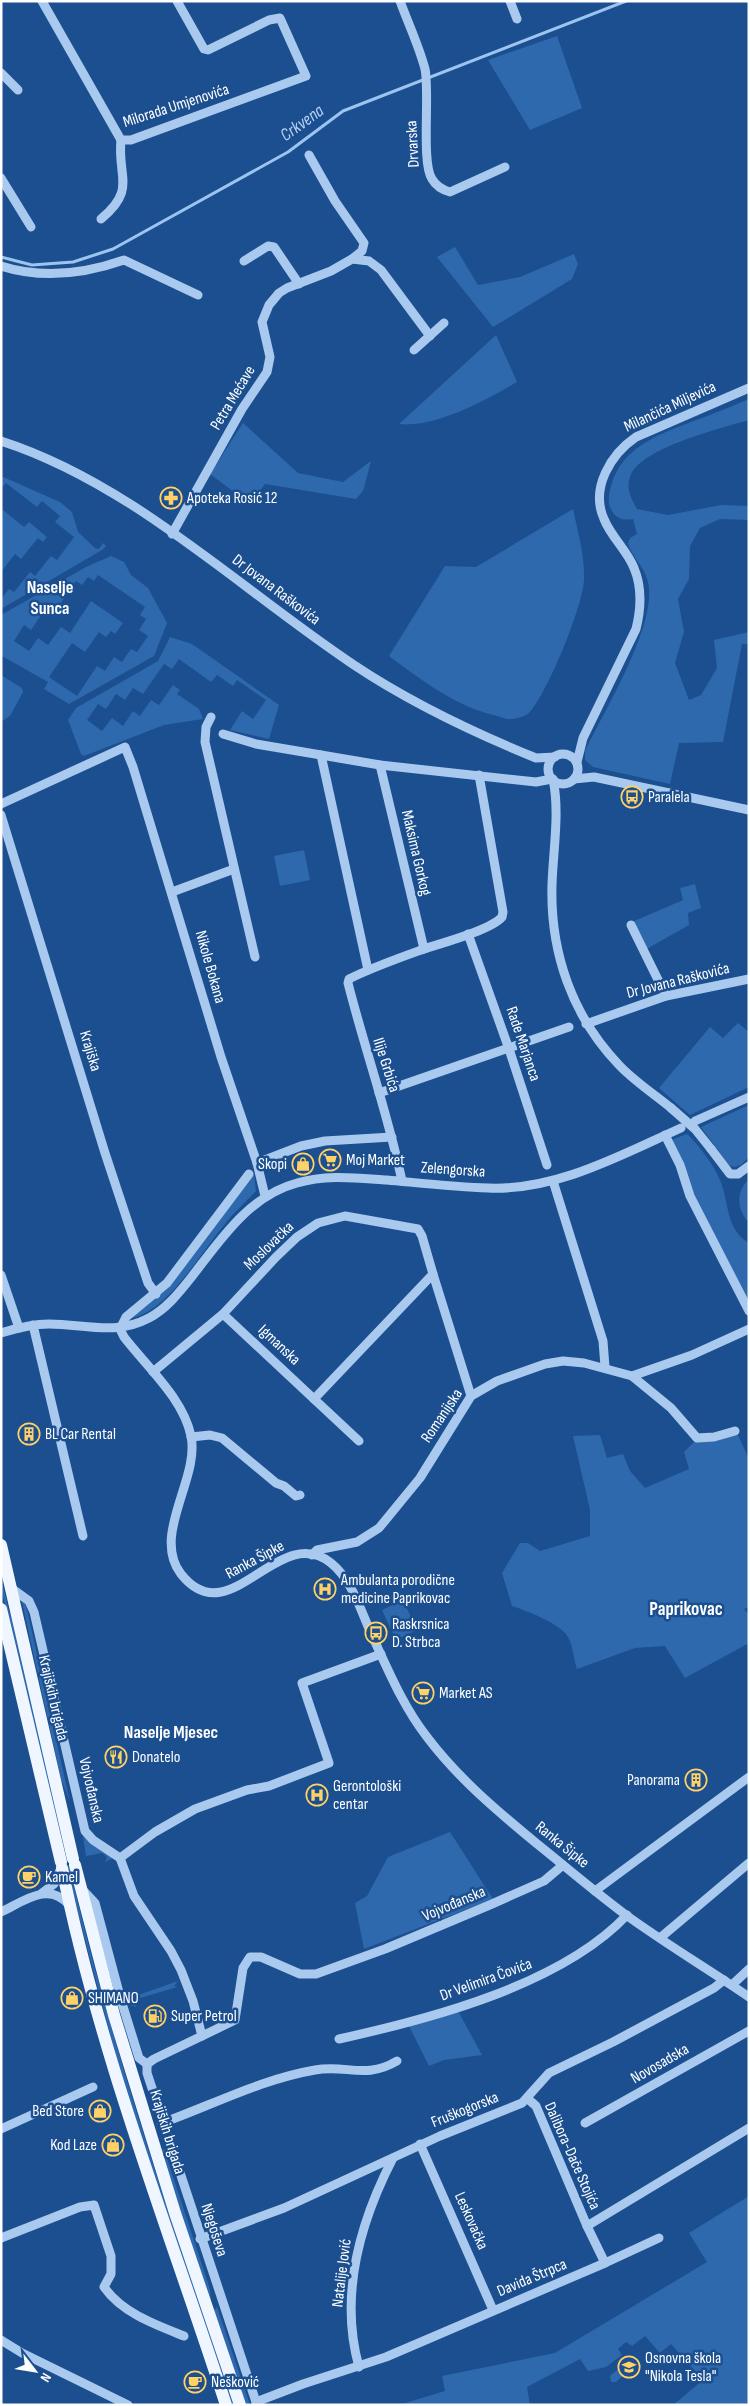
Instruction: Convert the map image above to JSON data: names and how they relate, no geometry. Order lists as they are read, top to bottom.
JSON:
{
  "streets": {
    "main road": ["Krajiških brigada"],
    "street": [
      "Milorada Umjenovića",
      "Drvarska",
      "Petra Mećave",
      "Milančića Miljevića",
      "Dr Jovana Raškovića",
      "Maksima Gorkog",
      "Nikole Bokana",
      "Rade Marjanca",
      "Krajiška",
      "Ilije Grbića",
      "Zelengorska",
      "Moslovačka",
      "Igmanska",
      "Romanijska",
      "Ranka Šipke",
      "Vojvođanska",
      "Dr Velimira Čovića",
      "Novosadska",
      "Fruškogorska",
      "Dalibora-Dače Stojića",
      "Leskovačka",
      "Njegoševa",
      "Natalije Jović",
      "Davida Štrpca"
    ]
  },
  "crossings": [
    ["Petra Mećave", "Dr Jovana Raškovića"],
    ["Milančića Miljevića", "Dr Jovana Raškovića"],
    ["Maksima Gorkog", "Ilije Grbića"],
    ["Nikole Bokana", "Zelengorska"],
    ["Rade Marjanca", "Ilije Grbića"],
    ["Ilije Grbića", "Zelengorska"],
    ["Zelengorska", "Ranka Šipke"],
    ["Moslovačka", "Igmanska"],
    ["Moslovačka", "Ranka Šipke"],
    ["Romanijska", "Ranka Šipke"],
    ["Ranka Šipke", "Vojvođanska"],
    ["Ranka Šipke", "Dr Velimira Čovića"],
    ["Ranka Šipke", "Fruškogorska"],
    ["Krajiških brigada", "Vojvođanska"],
    ["Krajiških brigada", "Njegoševa"],
    ["Vojvođanska", "Njegoševa"],
    ["Fruškogorska", "Dalibora-Dače Stojića"],
    ["Fruškogorska", "Leskovačka"],
    ["Fruškogorska", "Njegoševa"],
    ["Fruškogorska", "Natalije Jović"],
    ["Leskovačka", "Davida Štrpca"],
    ["Njegoševa", "Davida Štrpca"],
    ["Natalije Jović", "Davida Štrpca"]
  ],
  "districts": ["Naselje Sunca", "Paprikovac", "Naselje Mjesec"],
  "water": ["Crkvena"],
  "places": {
    "pharmacy": ["Apoteka Rosić 12"],
    "bus stop": ["Paralela", "Raskrsnica D. Strbca"],
    "supermarket": ["Moj Market", "Market AS"],
    "shop": [
      "Skopi",
      "SHIMANO",
      "Bed Store",
      "Kod Laze"
    ],
    "building": ["BL Car Rental", "Panorama"],
    "hospital": ["Ambulanta porodične medicine Paprikovac", "Gerontološki centar"],
    "restaurant": ["Donatelo"],
    "cafe": ["Kamel", "Nešković"],
    "fuel station": ["Super Petrol"],
    "school or university": ["Osnovna škola \"Nikola Tesla\""]
  },
  "north": "bottom right"
}
